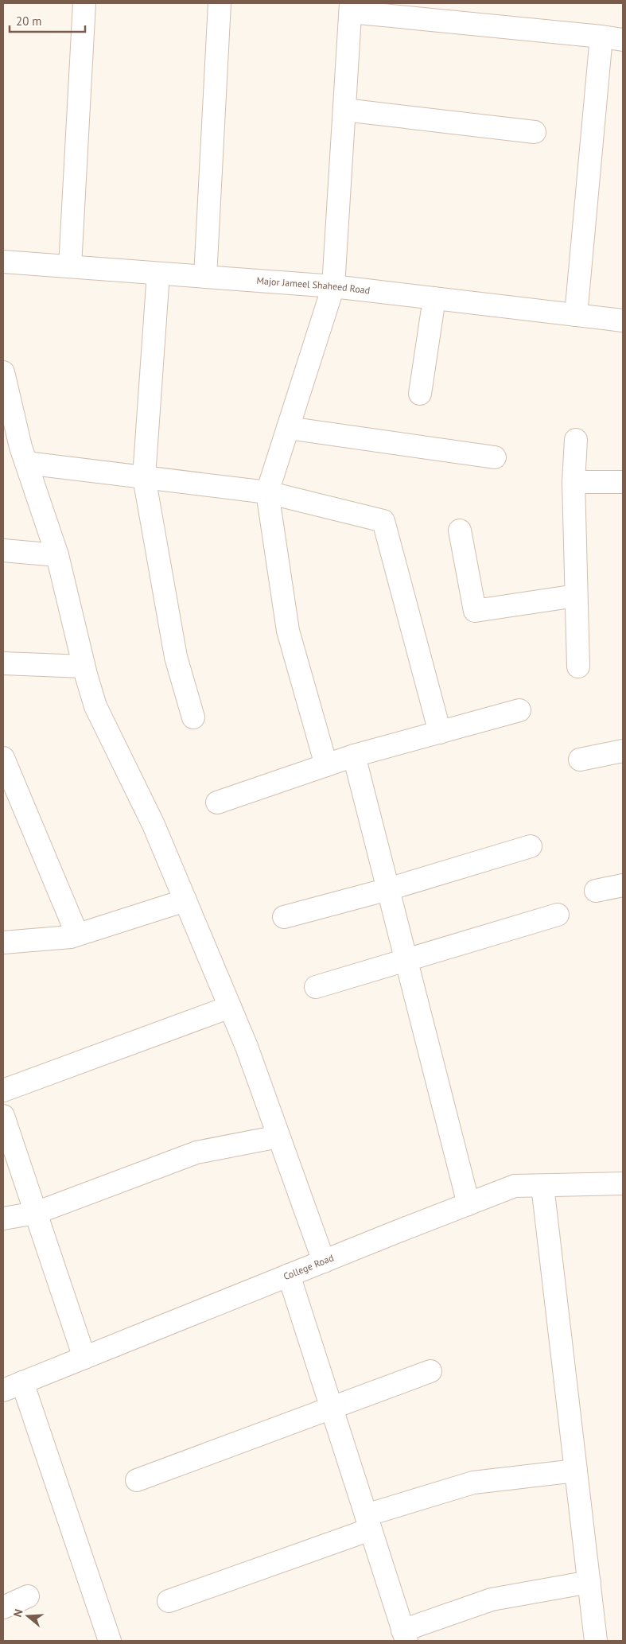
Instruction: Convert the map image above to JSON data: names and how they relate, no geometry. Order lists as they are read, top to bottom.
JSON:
{
  "streets": {
    "street": ["Major Jameel Shaheed Road", "College Road"]
  },
  "scale_bar": "20 m",
  "north": "left"
}
